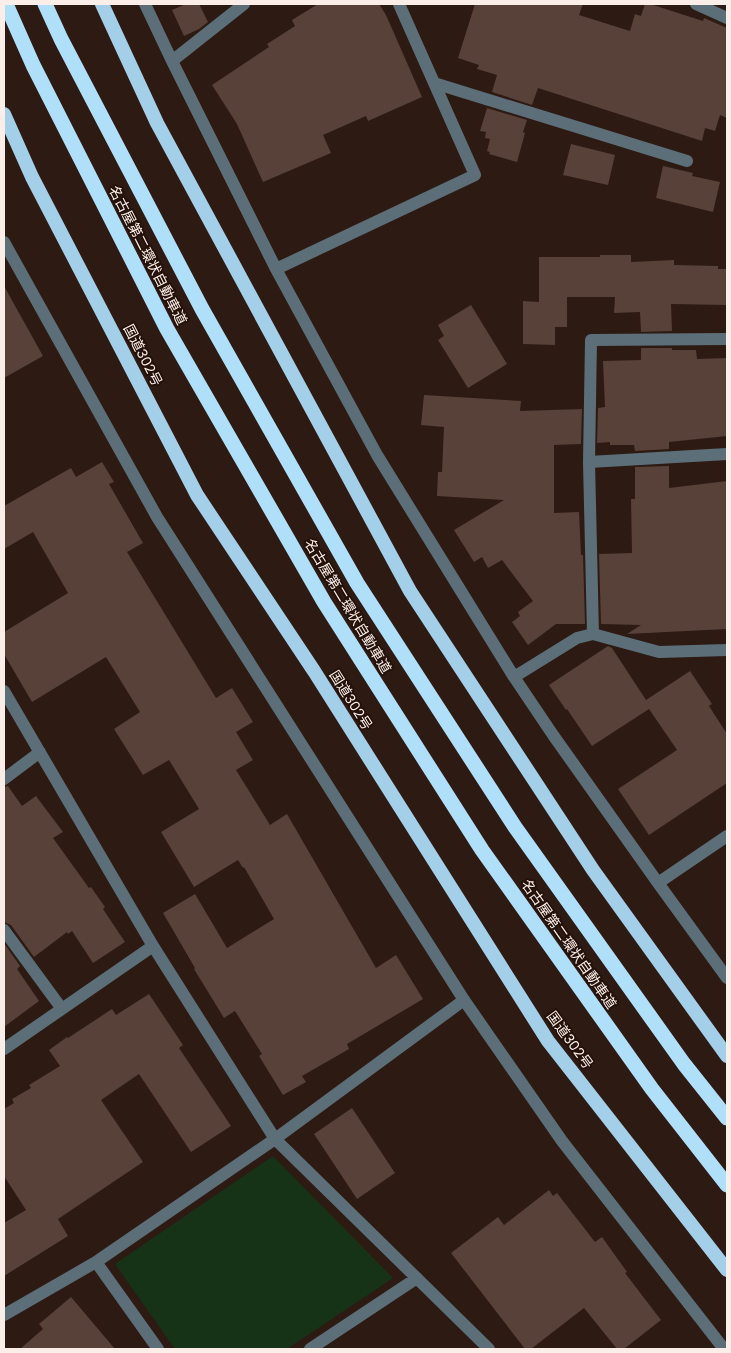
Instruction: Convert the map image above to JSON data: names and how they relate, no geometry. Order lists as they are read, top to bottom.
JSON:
{
  "streets": {
    "highway": ["名古屋第二環状自動車道", "国道302号"]
  }
}
